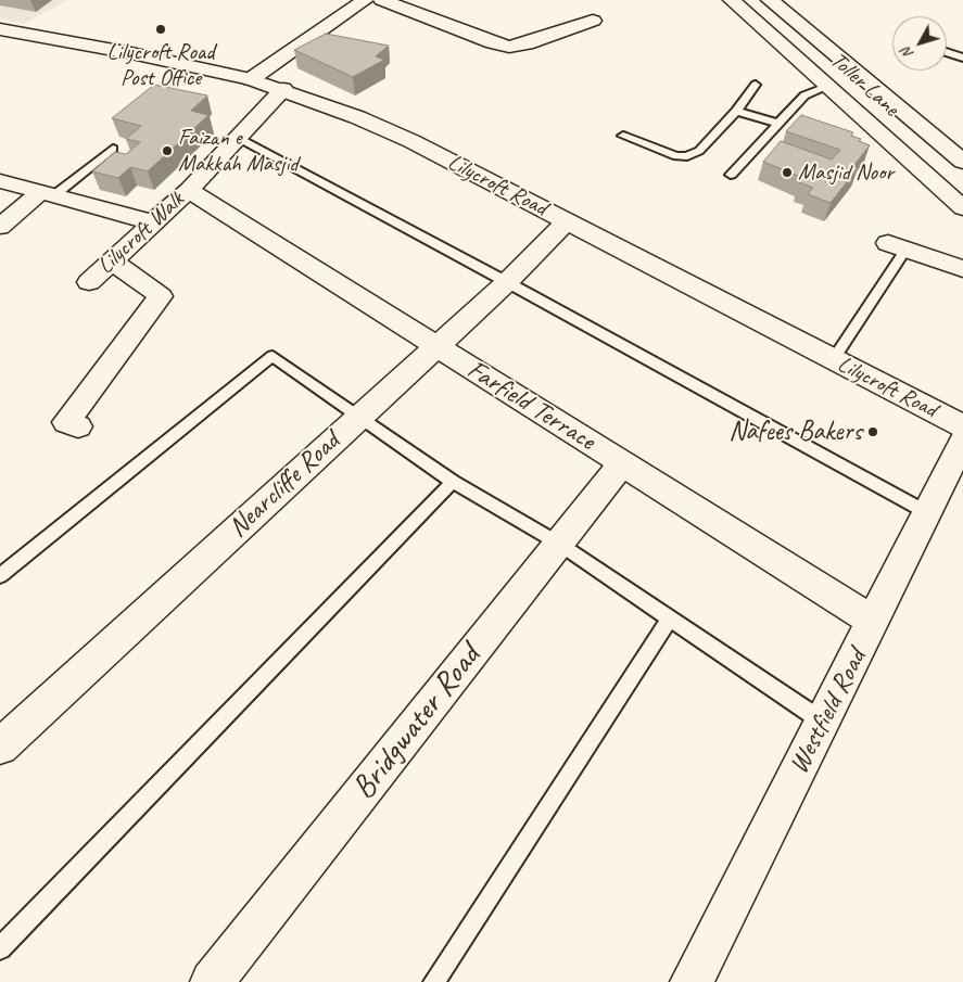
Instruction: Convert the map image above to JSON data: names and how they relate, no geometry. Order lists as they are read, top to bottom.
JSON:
{
  "streets": {
    "street": [
      "Toller Lane",
      "Lilycroft Road",
      "Lilycroft Walk",
      "Farfield Terrace",
      "Nearcliffe Road",
      "Westfield Road",
      "Bridgwater Road"
    ]
  },
  "crossings": [
    ["Lilycroft Road", "Lilycroft Walk"],
    ["Lilycroft Road", "Nearcliffe Road"],
    ["Lilycroft Walk", "Farfield Terrace"],
    ["Farfield Terrace", "Nearcliffe Road"],
    ["Farfield Terrace", "Westfield Road"],
    ["Farfield Terrace", "Bridgwater Road"]
  ],
  "places": [
    "Lilycroft Road Post Office",
    "Faizan e Makkah Masjid",
    "Masjid Noor",
    "Nafees Bakers"
  ],
  "north": "bottom left"
}
